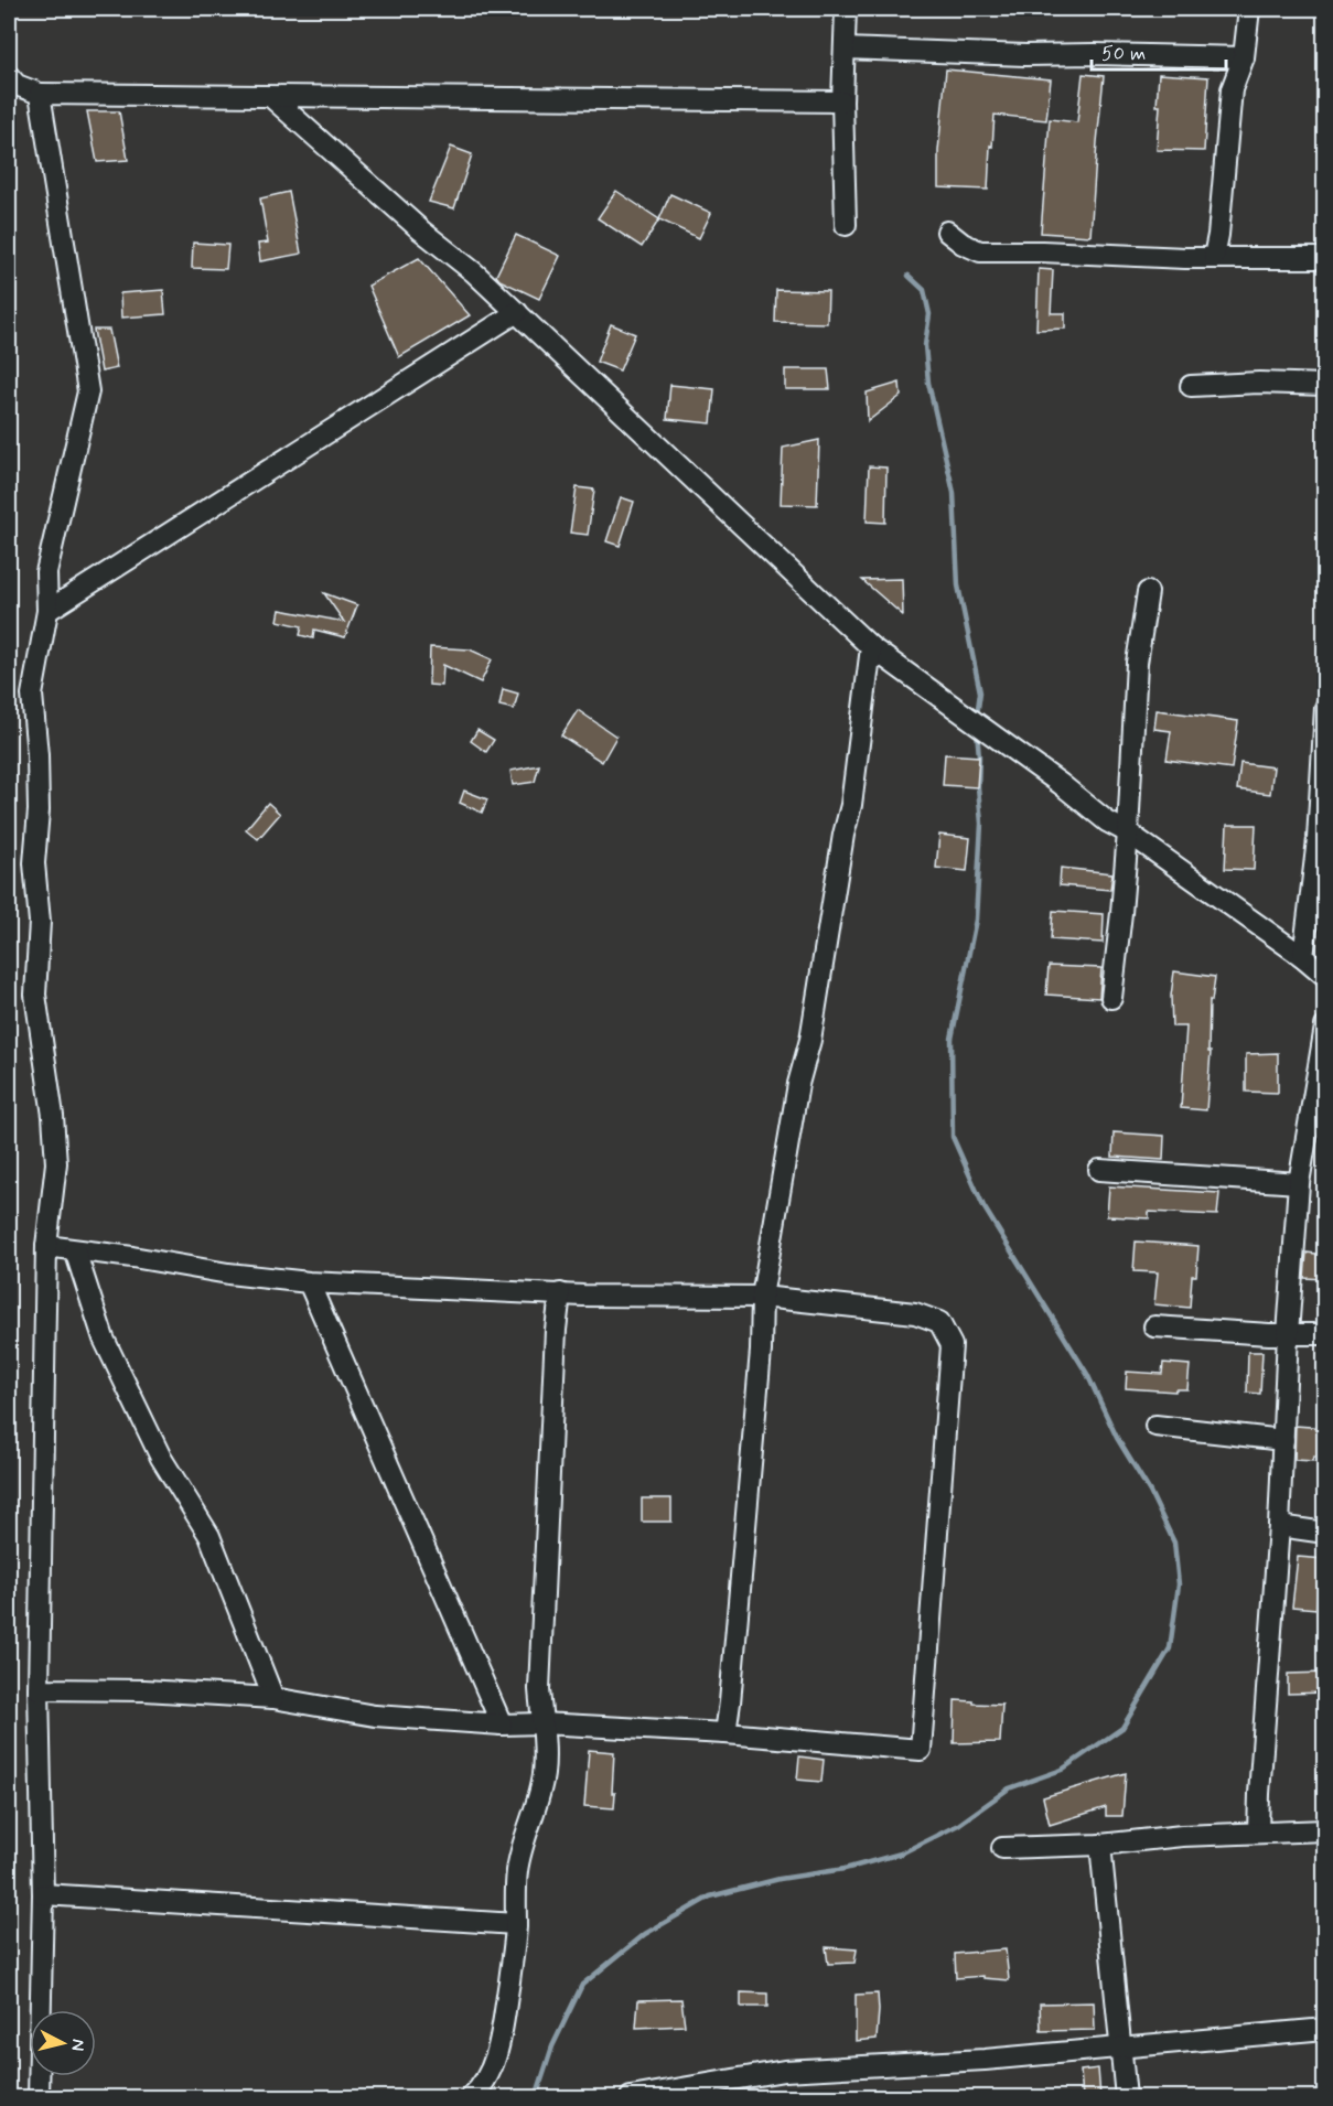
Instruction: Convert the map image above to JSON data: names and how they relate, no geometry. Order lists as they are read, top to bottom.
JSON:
{
  "scale_bar": "50 m",
  "north": "right"
}
